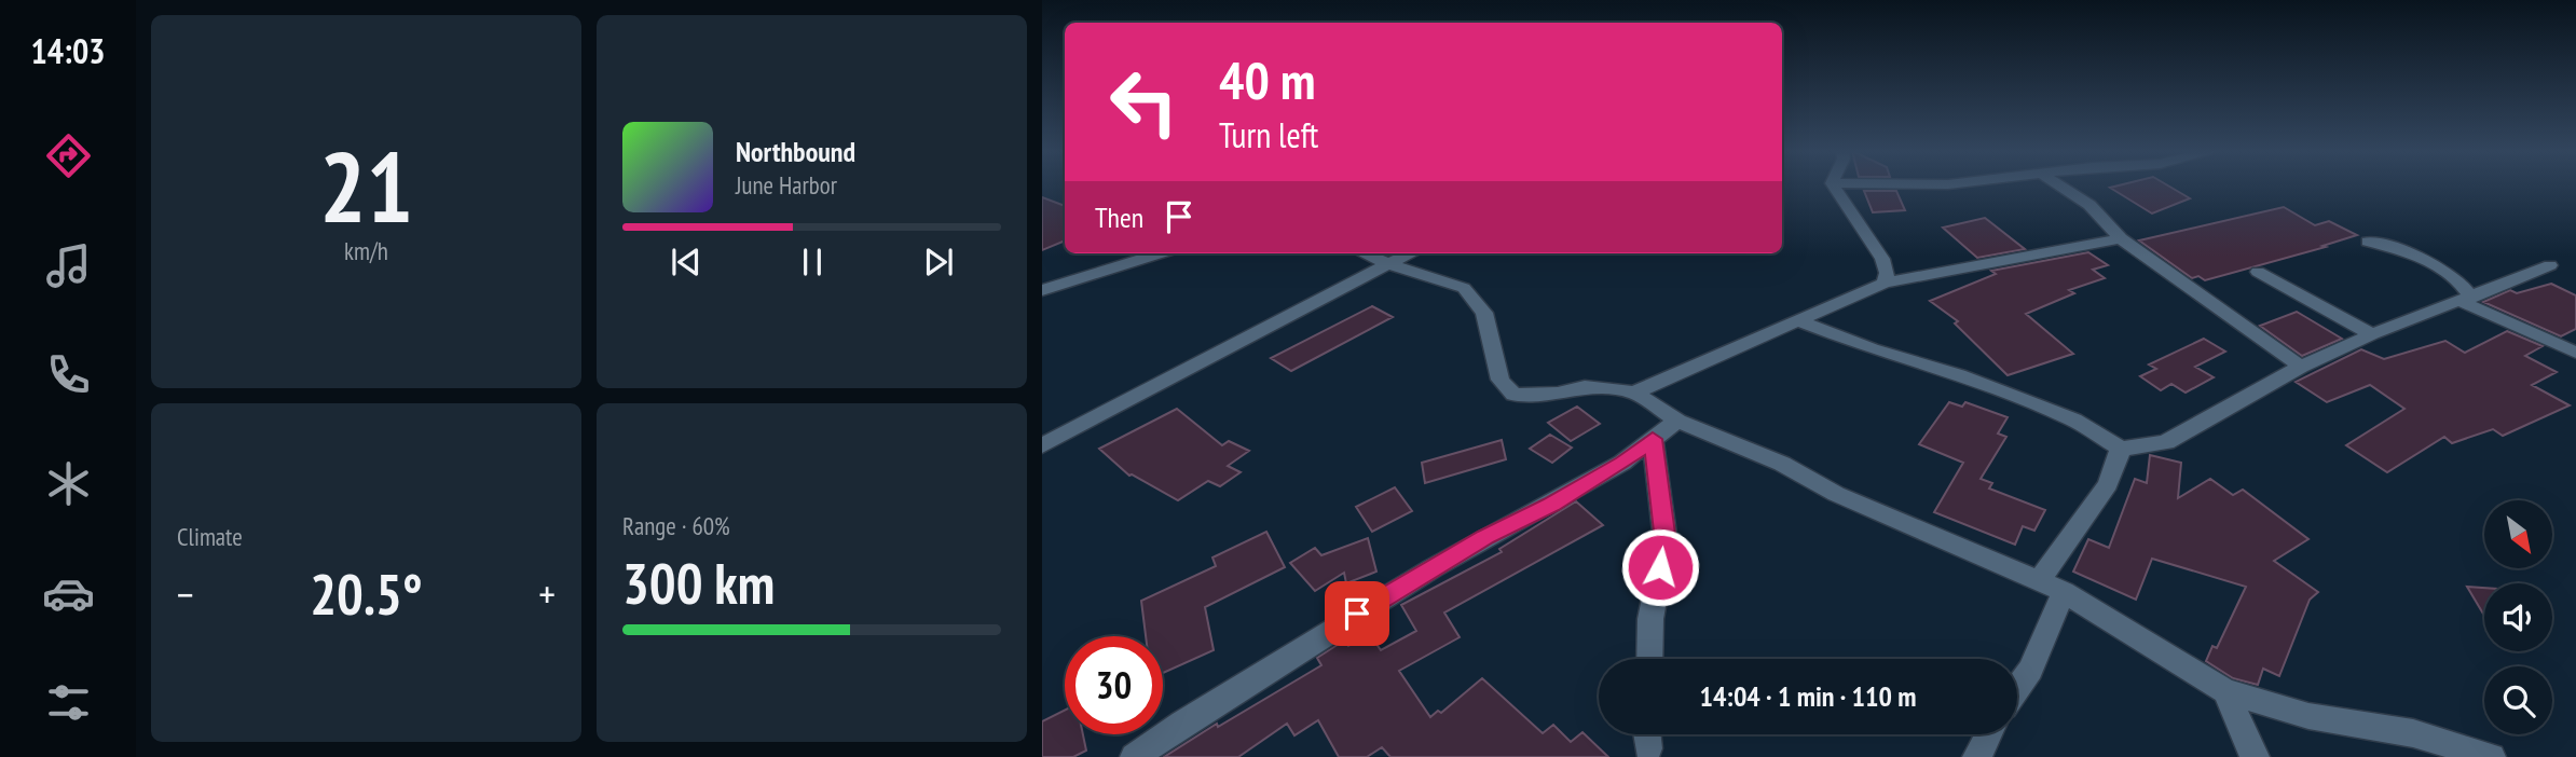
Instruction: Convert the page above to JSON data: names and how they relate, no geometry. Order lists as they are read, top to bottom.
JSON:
{
  "north": "bottom right",
  "page": {
    "tabs": "14:03",
    "tile": [
      ["21", "km/h"],
      "Climate",
      ["Range · 60%", "300 km"]
    ],
    "turn": ["40 m", "Turn left"],
    "song": ["Northbound", "June Harbor"],
    "then": "Then",
    "heat": ["−", "20.5°", "+"],
    "limit": "30",
    "trip": "14:04 · 1 min · 110 m"
  }
}
